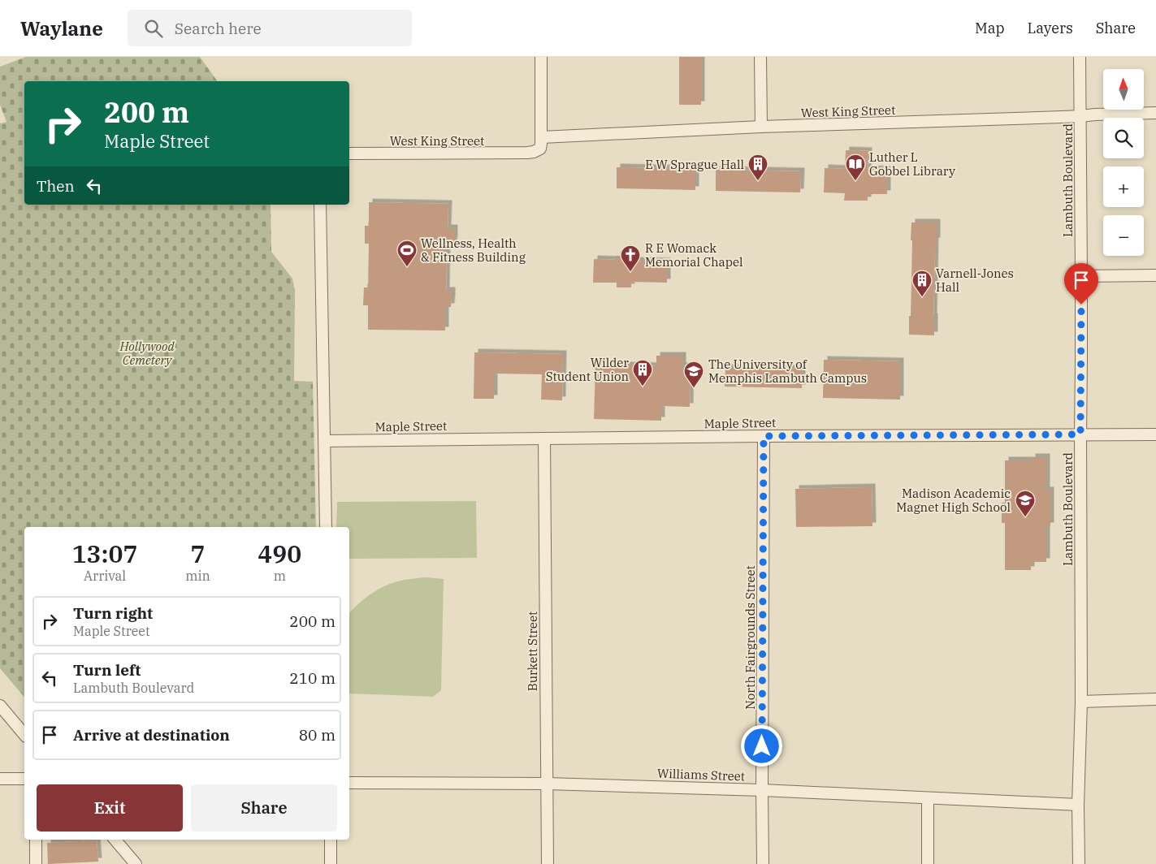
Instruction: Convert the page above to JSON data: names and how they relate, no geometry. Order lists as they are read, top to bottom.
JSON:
{
  "streets": {
    "street": [
      "West King Street",
      "Lambuth Boulevard",
      "Maple Street",
      "North Fairgrounds Street",
      "Burkett Street",
      "Williams Street"
    ]
  },
  "crossings": [
    ["West King Street", "Lambuth Boulevard"],
    ["Lambuth Boulevard", "Maple Street"],
    ["Lambuth Boulevard", "Williams Street"],
    ["Maple Street", "North Fairgrounds Street"],
    ["Maple Street", "Burkett Street"],
    ["North Fairgrounds Street", "Williams Street"],
    ["Burkett Street", "Williams Street"]
  ],
  "parks": ["Hollywood Cemetery"],
  "places": {
    "building": ["E W Sprague Hall", "Varnell-Jones Hall", "Wilder Student Union"],
    "library": ["Luther L Gobbel Library"],
    "sports": ["Wellness, Health & Fitness Building"],
    "church": ["R E Womack Memorial Chapel"],
    "school or university": ["The University of Memphis Lambuth Campus", "Madison Academic Magnet High School"]
  },
  "north": "top",
  "page": {
    "header": "Waylane",
    "search": "Search here",
    "nav": ["Map", "Layers", "Share"],
    "map_buttons": ["+", "−"],
    "turn": ["200 m", "Maple Street"],
    "then": "Then",
    "eta": [
      "13:07",
      "Arrival",
      "7",
      "min",
      "490",
      "m"
    ],
    "list": [
      {
        "name": "Turn right",
        "note": "Maple Street",
        "value": "200 m"
      },
      {
        "name": "Turn left",
        "note": "Lambuth Boulevard",
        "value": "210 m"
      },
      {
        "name": "Arrive at destination",
        "value": "80 m"
      }
    ],
    "buttons": ["Exit", "Share"]
  }
}
